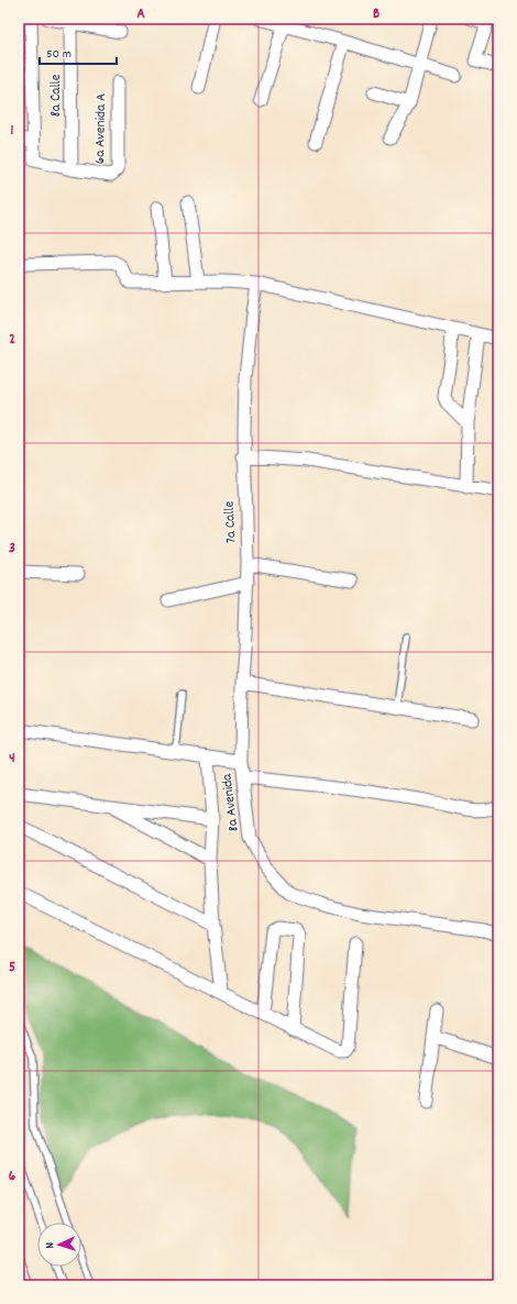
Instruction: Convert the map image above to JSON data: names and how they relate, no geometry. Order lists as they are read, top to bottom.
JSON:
{
  "streets": {
    "street": [
      "8a Calle",
      "6a Avenida A",
      "7a Calle",
      "8a Avenida"
    ]
  },
  "crossings": [
    ["8a Calle", "6a Avenida A"],
    ["7a Calle", "8a Avenida"]
  ],
  "scale_bar": "50 m",
  "north": "left",
  "grid": {
    "columns": ["A", "B"],
    "rows": [
      "1",
      "2",
      "3",
      "4",
      "5",
      "6"
    ]
  }
}
